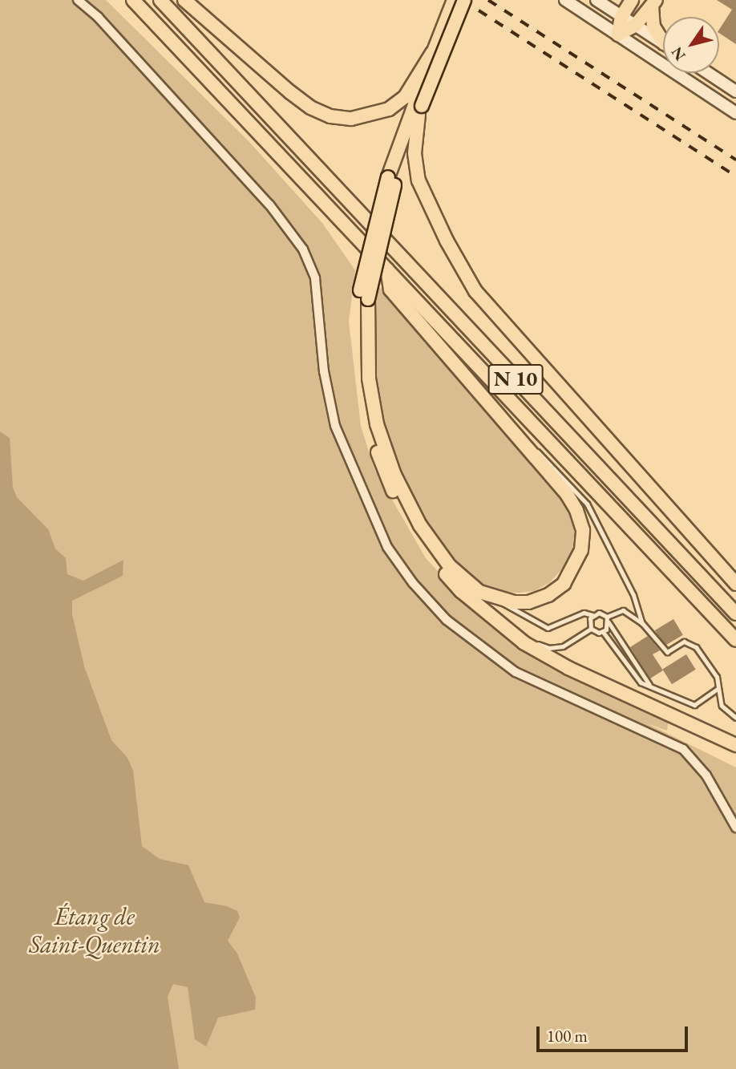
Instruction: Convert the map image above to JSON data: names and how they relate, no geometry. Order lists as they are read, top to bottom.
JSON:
{
  "streets": {
    "main road": ["N 10"]
  },
  "water": ["Étang de Saint-Quentin"],
  "scale_bar": "100 m",
  "north": "bottom left"
}
